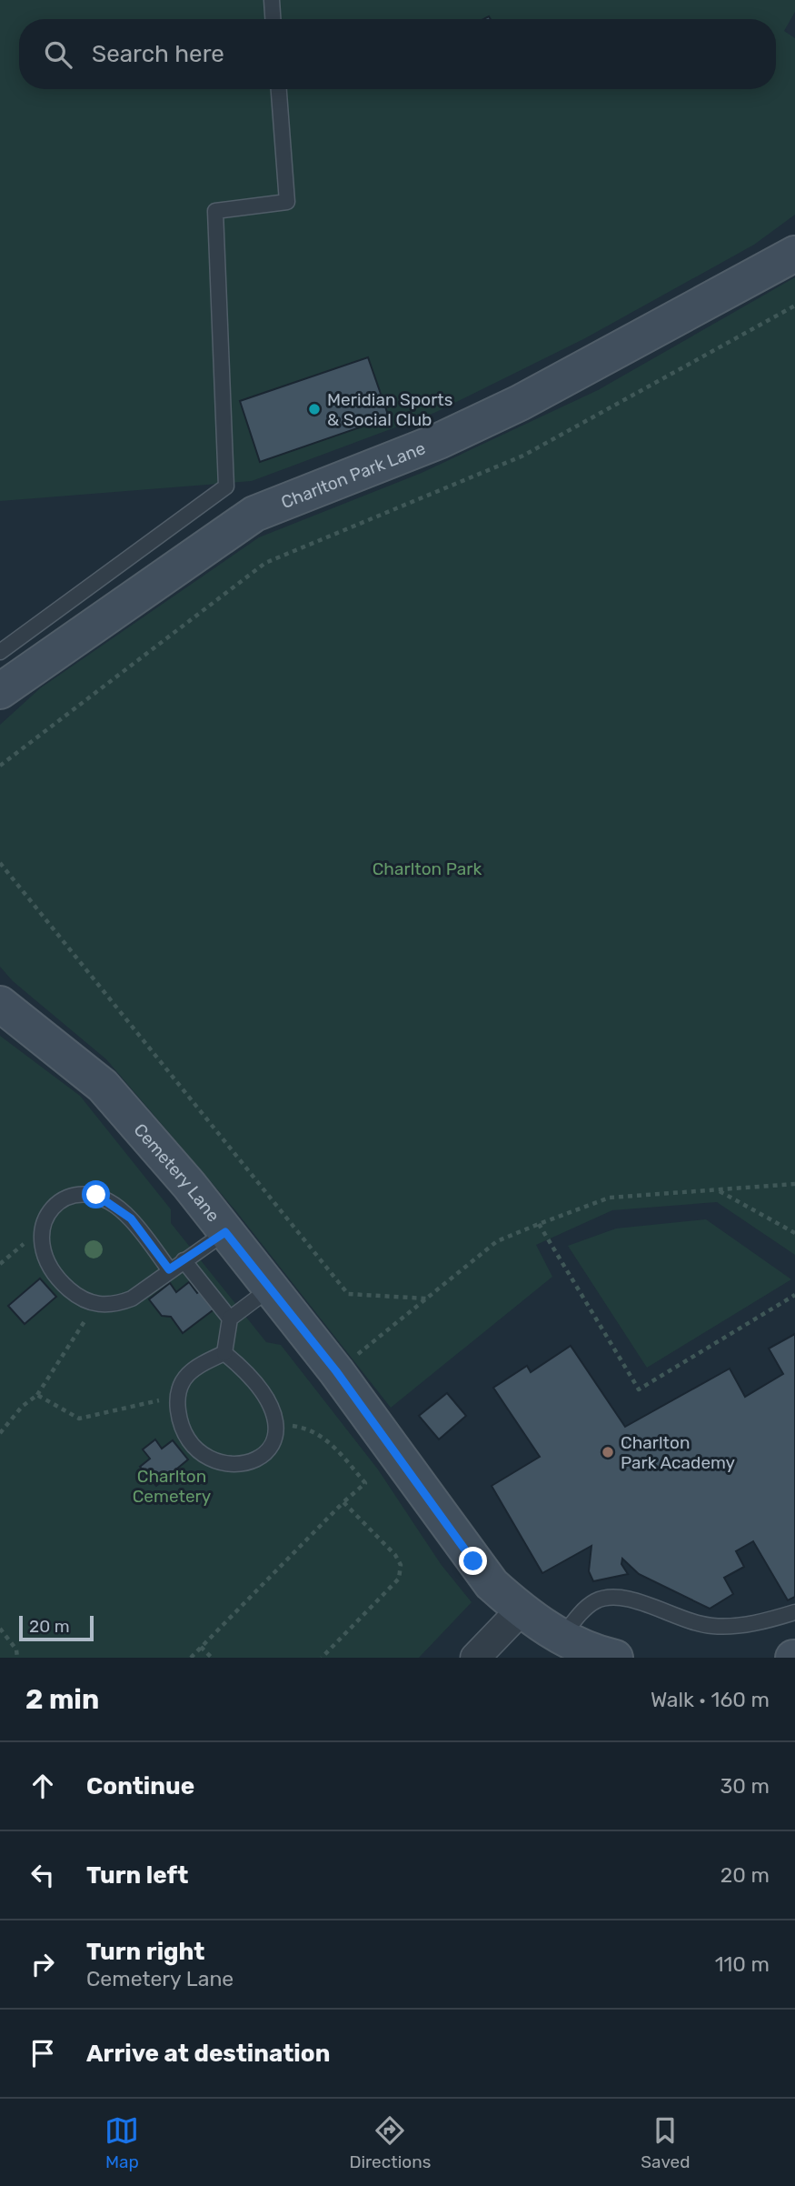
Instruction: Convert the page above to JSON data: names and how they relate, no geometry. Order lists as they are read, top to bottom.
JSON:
{
  "streets": {
    "street": ["Charlton Park Lane", "Cemetery Lane"]
  },
  "parks": ["Charlton Park", "Charlton Cemetery"],
  "places": ["Meridian Sports & Social Club", "Charlton Park Academy"],
  "scale_bar": "20 m",
  "page": {
    "search": "Search here",
    "scale": "20 m",
    "heading": ["2 min", "Walk · 160 m"],
    "list": [
      ["Continue", "30 m"],
      ["Turn left", "20 m"],
      ["Turn right", "Cemetery Lane", "110 m"],
      "Arrive at destination"
    ],
    "nav": ["Map", "Directions", "Saved"]
  }
}
